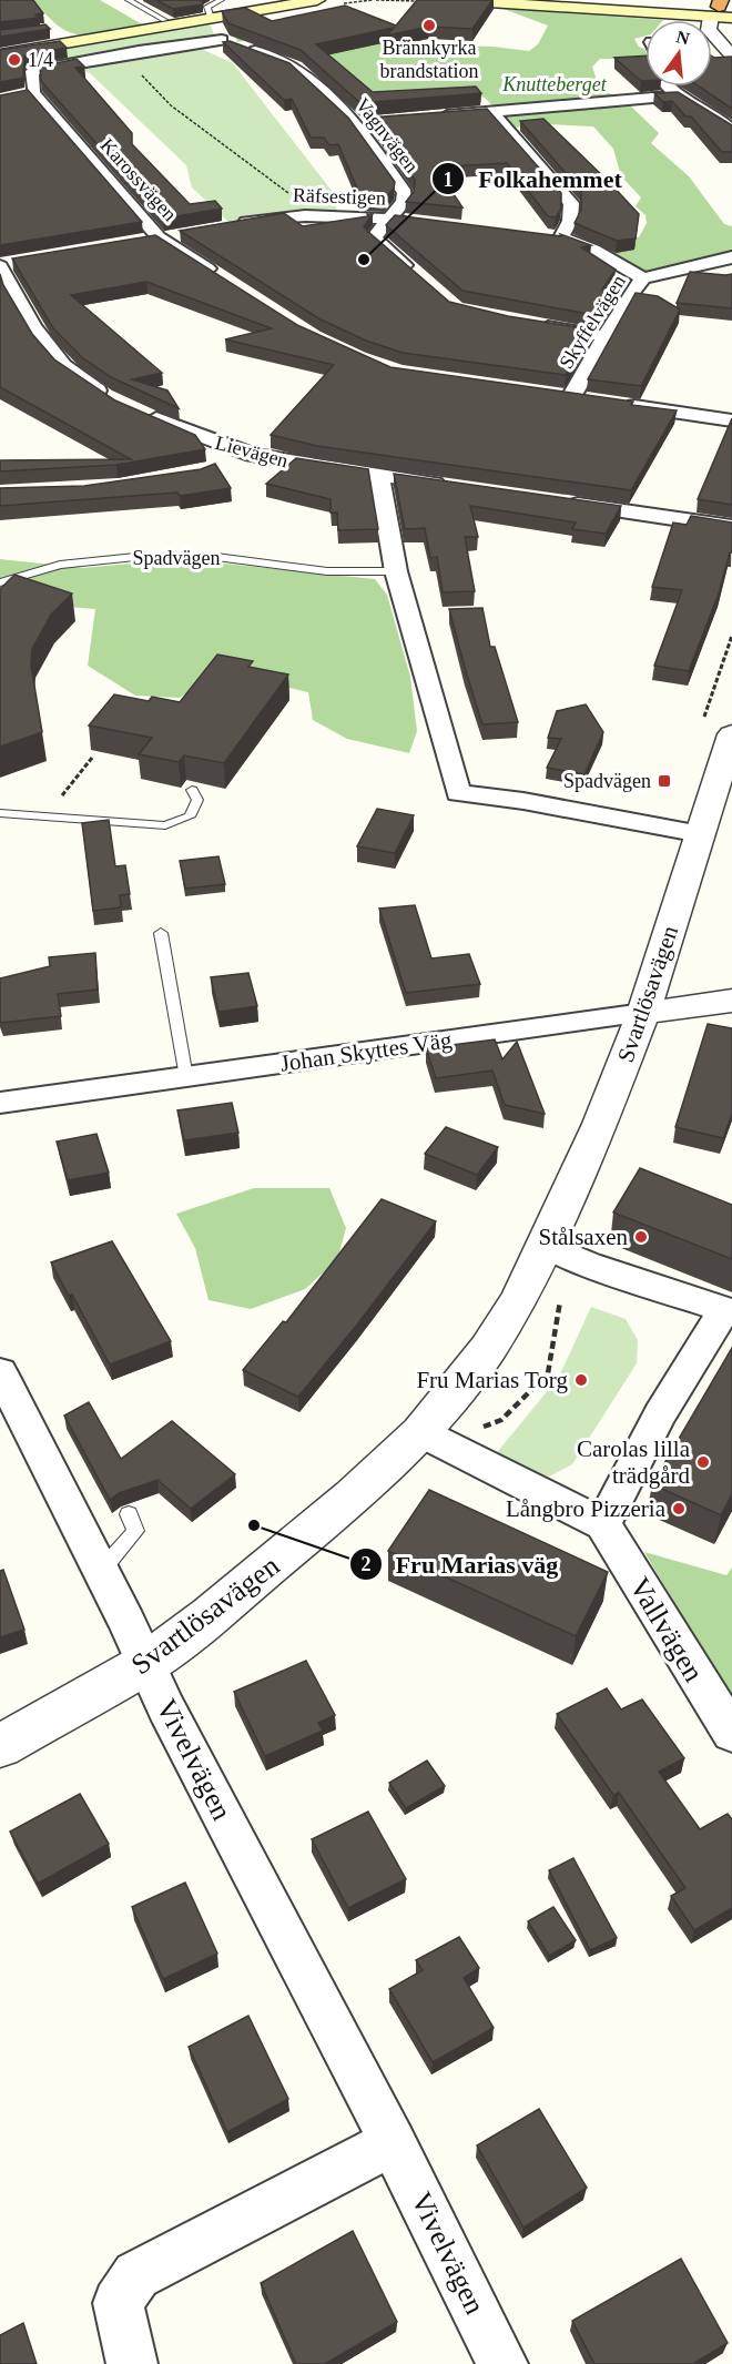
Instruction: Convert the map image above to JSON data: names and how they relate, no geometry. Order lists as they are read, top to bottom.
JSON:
{
  "streets": {
    "street": [
      "Vagnvägen",
      "Karossvägen",
      "Räfsestigen",
      "Skyffelvägen",
      "Lievägen",
      "Svartlösavägen",
      "Johan Skyttes Väg",
      "Vallvägen",
      "Vivelvägen"
    ],
    "lane": ["Spadvägen"]
  },
  "crossings": [
    ["Vagnvägen", "Karossvägen"],
    ["Vagnvägen", "Räfsestigen"],
    ["Svartlösavägen", "Johan Skyttes Väg"],
    ["Svartlösavägen", "Vivelvägen"]
  ],
  "parks": ["Knutteberget"],
  "places": {
    "other": [
      "Brännkyrka brandstation",
      "1/4",
      "Folkahemmet",
      "Stålsaxen",
      "Fru Marias Torg",
      "Carolas lilla trädgård",
      "Långbro Pizzeria",
      "Fru Marias väg"
    ],
    "transit": ["Spadvägen"]
  },
  "north": "top"
}
